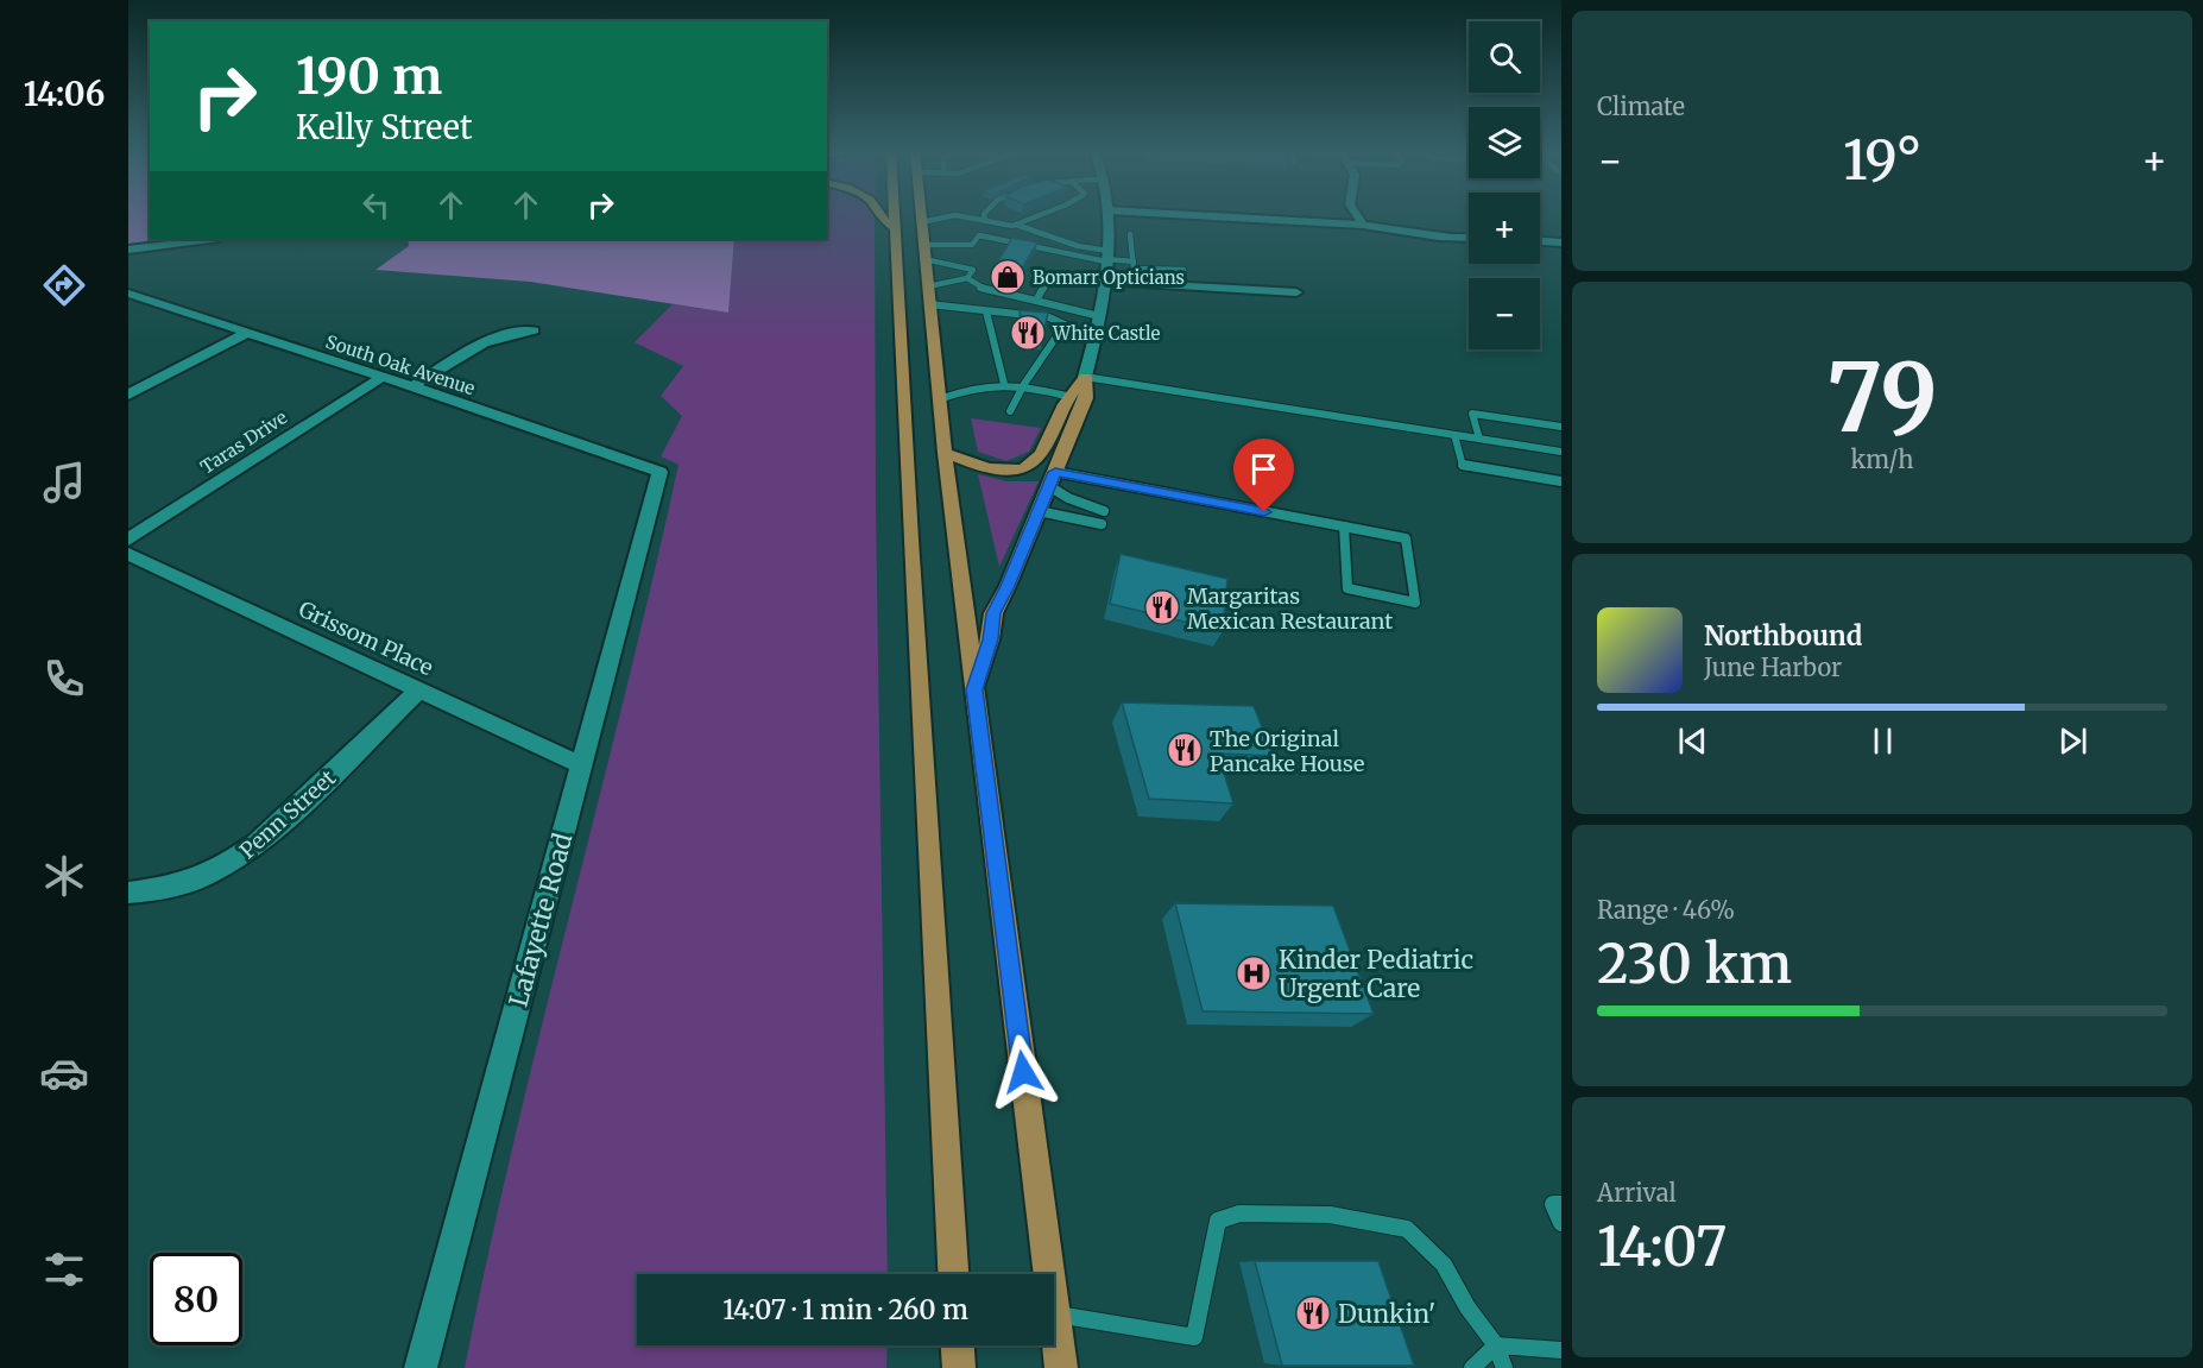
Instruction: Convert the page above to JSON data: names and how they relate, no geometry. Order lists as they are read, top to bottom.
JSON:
{
  "streets": {
    "street": [
      "South Oak Avenue",
      "Taras Drive",
      "Grissom Place",
      "Penn Street",
      "Lafayette Road"
    ]
  },
  "crossings": [
    ["South Oak Avenue", "Taras Drive"],
    ["South Oak Avenue", "Lafayette Road"],
    ["Grissom Place", "Penn Street"],
    ["Grissom Place", "Lafayette Road"]
  ],
  "places": {
    "shop": ["Bomarr Opticians"],
    "restaurant": [
      "White Castle",
      "Margaritas Mexican Restaurant",
      "The Original Pancake House",
      "Dunkin'"
    ],
    "hospital": ["Kinder Pediatric Urgent Care"]
  },
  "page": {
    "tabs": "14:06",
    "tile": [
      "Climate",
      ["79", "km/h"],
      ["Range · 46%", "230 km"],
      ["Arrival", "14:07"]
    ],
    "map_buttons": ["+", "−"],
    "turn": ["190 m", "Kelly Street"],
    "heat": ["−", "19°", "+"],
    "song": ["Northbound", "June Harbor"],
    "limit": "80",
    "trip": "14:07 · 1 min · 260 m"
  }
}
